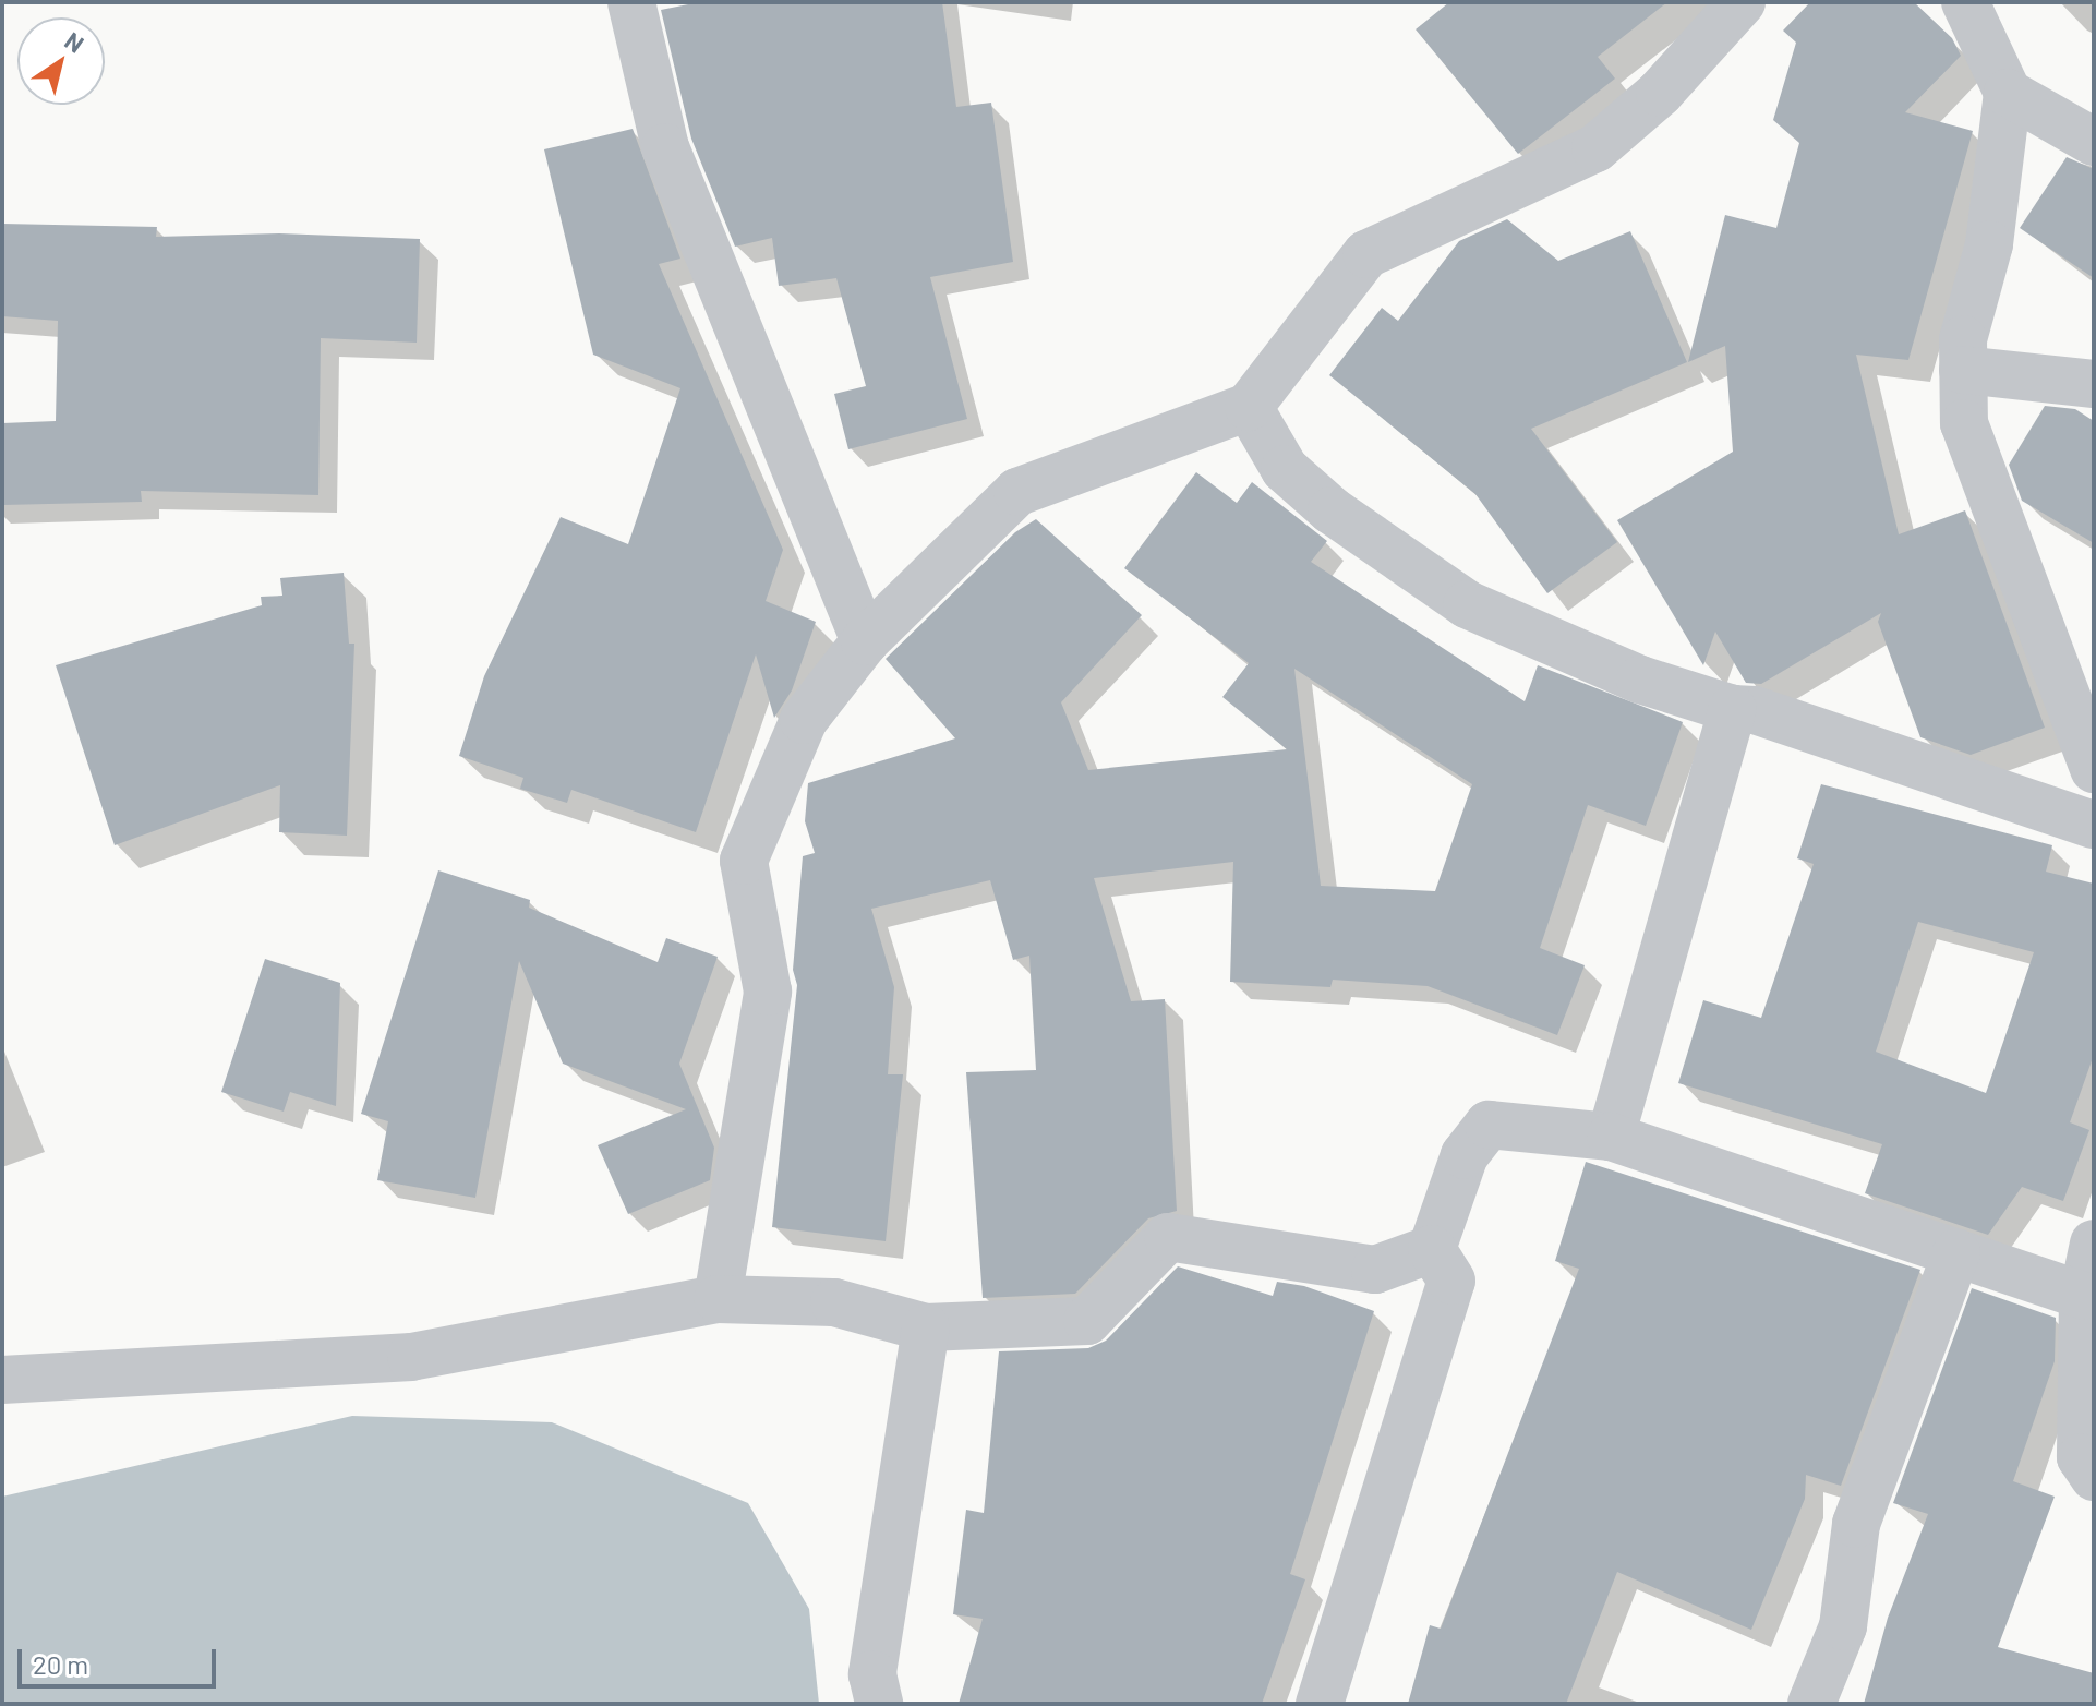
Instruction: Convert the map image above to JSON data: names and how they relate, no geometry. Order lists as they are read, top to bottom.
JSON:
{
  "scale_bar": "20 m",
  "north": "top right"
}
